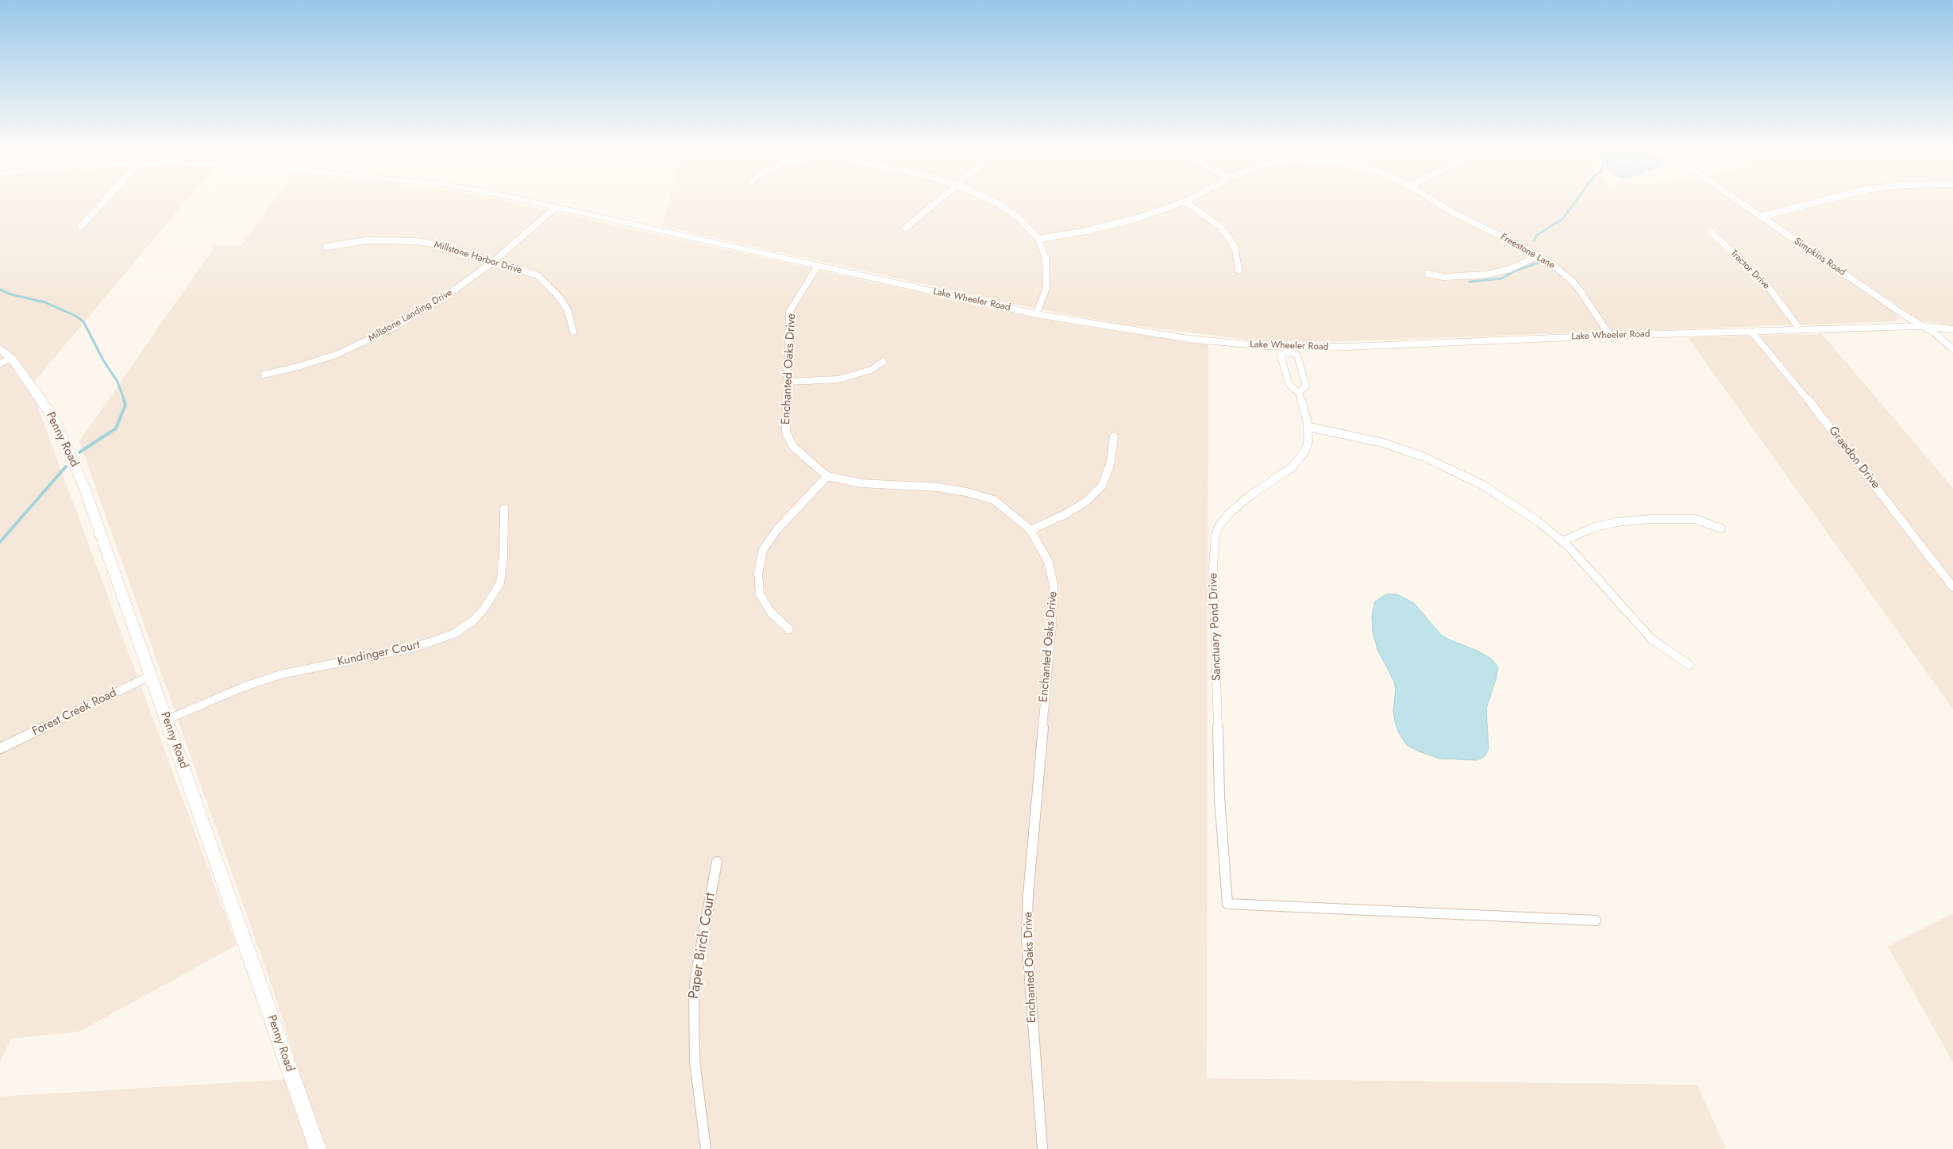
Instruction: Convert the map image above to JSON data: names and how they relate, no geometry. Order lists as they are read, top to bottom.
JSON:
{
  "streets": {
    "street": [
      "Freestone Lane",
      "Simpkins Road",
      "Millstone Harbor Drive",
      "Tractor Drive",
      "Lake Wheeler Road",
      "Millstone Landing Drive",
      "Enchanted Oaks Drive",
      "Penny Road",
      "Graedon Drive",
      "Sanctuary Pond Drive",
      "Kundinger Court",
      "Forest Creek Road",
      "Paper Birch Court"
    ]
  },
  "crossings": [
    ["Freestone Lane", "Lake Wheeler Road"],
    ["Simpkins Road", "Lake Wheeler Road"],
    ["Millstone Harbor Drive", "Millstone Landing Drive"],
    ["Tractor Drive", "Lake Wheeler Road"],
    ["Lake Wheeler Road", "Millstone Landing Drive"],
    ["Lake Wheeler Road", "Enchanted Oaks Drive"],
    ["Lake Wheeler Road", "Graedon Drive"],
    ["Lake Wheeler Road", "Sanctuary Pond Drive"],
    ["Penny Road", "Kundinger Court"],
    ["Penny Road", "Forest Creek Road"]
  ]
}
